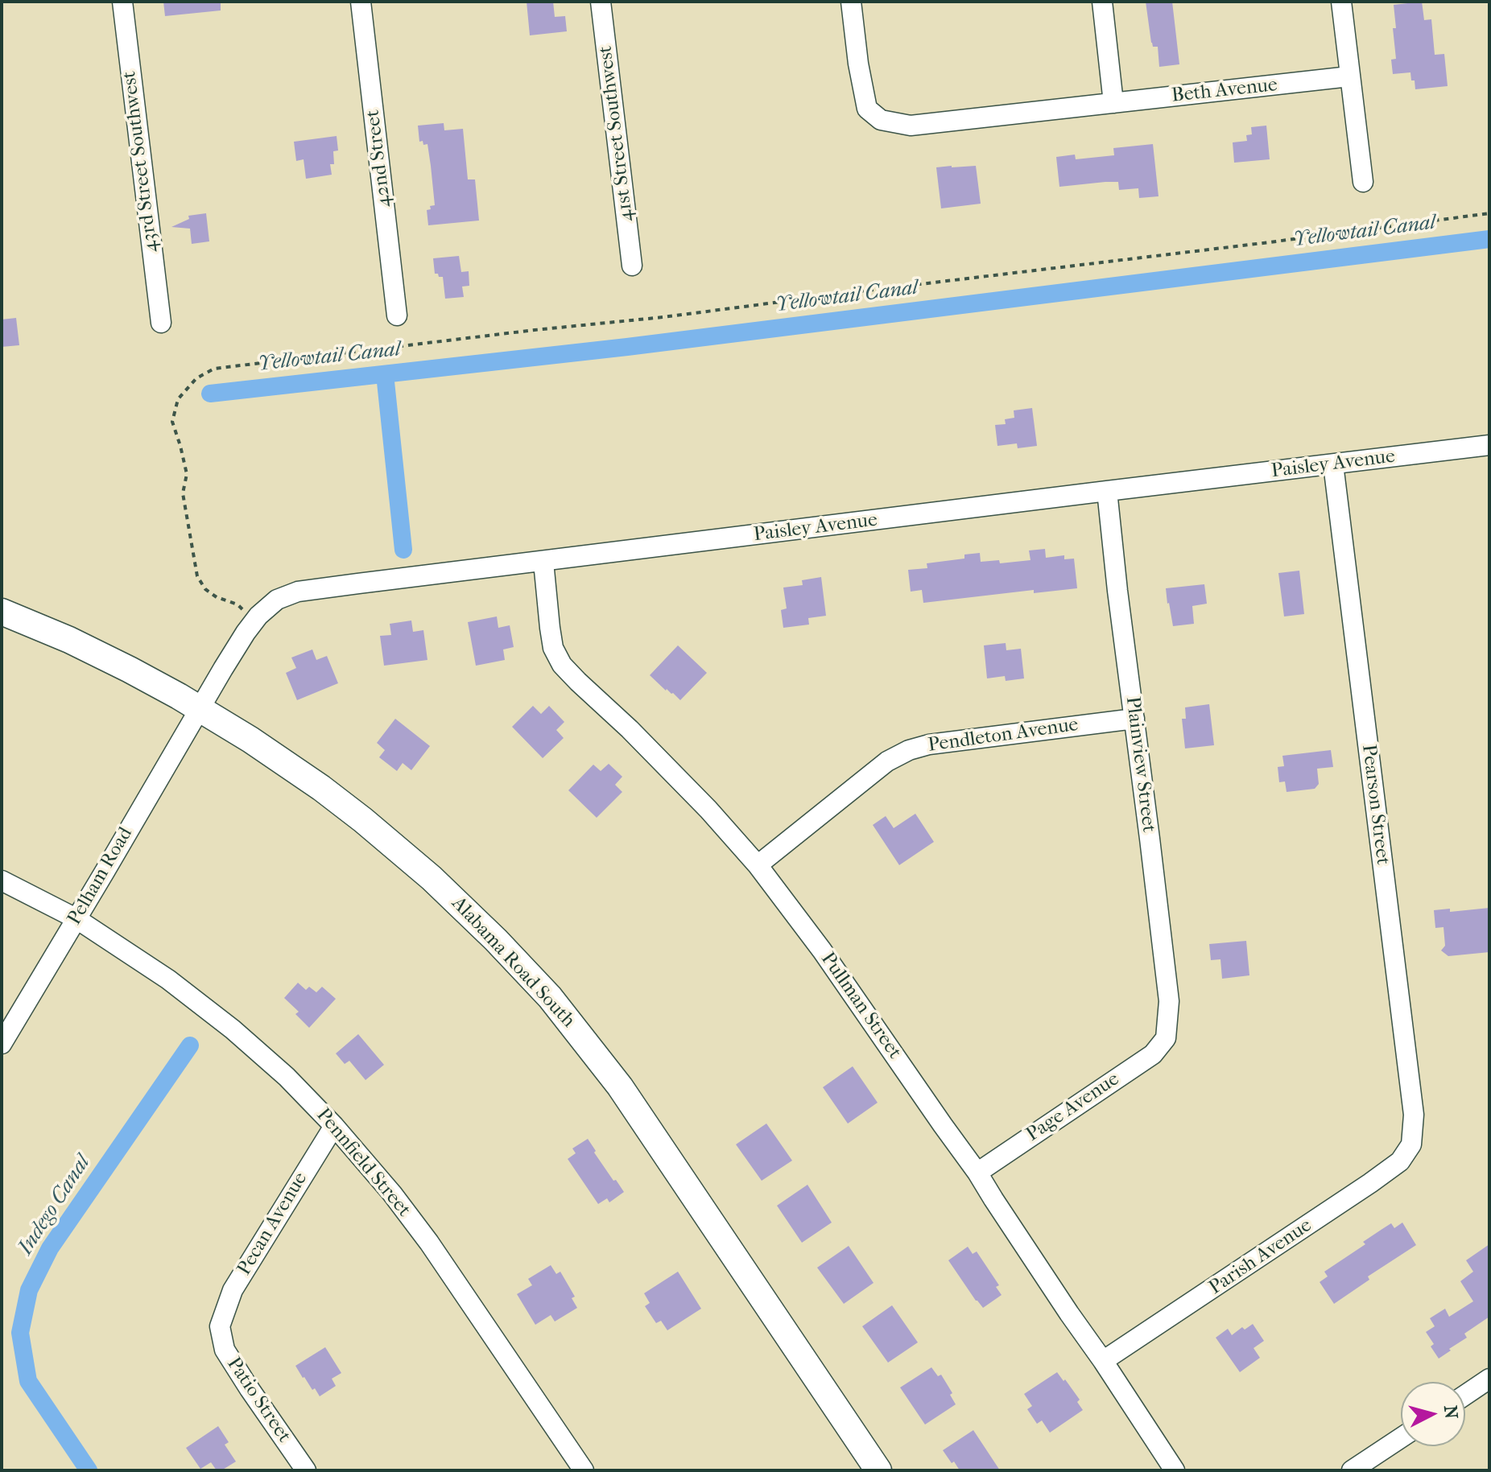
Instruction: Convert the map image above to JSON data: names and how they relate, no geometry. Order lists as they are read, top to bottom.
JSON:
{
  "streets": {
    "street": [
      "Beth Avenue",
      "41st Street Southwest",
      "42nd Street",
      "43rd Street Southwest",
      "Paisley Avenue",
      "Pendleton Avenue",
      "Plainview Street",
      "Pearson Street",
      "Pelham Road",
      "Alabama Road South",
      "Pullman Street",
      "Page Avenue",
      "Pennfield Street",
      "Pecan Avenue",
      "Parish Avenue",
      "Patio Street"
    ]
  },
  "crossings": [
    ["Paisley Avenue", "Plainview Street"],
    ["Paisley Avenue", "Pearson Street"],
    ["Paisley Avenue", "Pelham Road"],
    ["Paisley Avenue", "Alabama Road South"],
    ["Paisley Avenue", "Pullman Street"],
    ["Pendleton Avenue", "Plainview Street"],
    ["Pendleton Avenue", "Pullman Street"],
    ["Plainview Street", "Page Avenue"],
    ["Pearson Street", "Parish Avenue"],
    ["Pelham Road", "Alabama Road South"],
    ["Pelham Road", "Pennfield Street"],
    ["Pullman Street", "Page Avenue"],
    ["Pullman Street", "Parish Avenue"],
    ["Pennfield Street", "Pecan Avenue"],
    ["Pecan Avenue", "Patio Street"]
  ],
  "water": ["Yellowtail Canal", "Indego Canal"],
  "north": "right"
}
